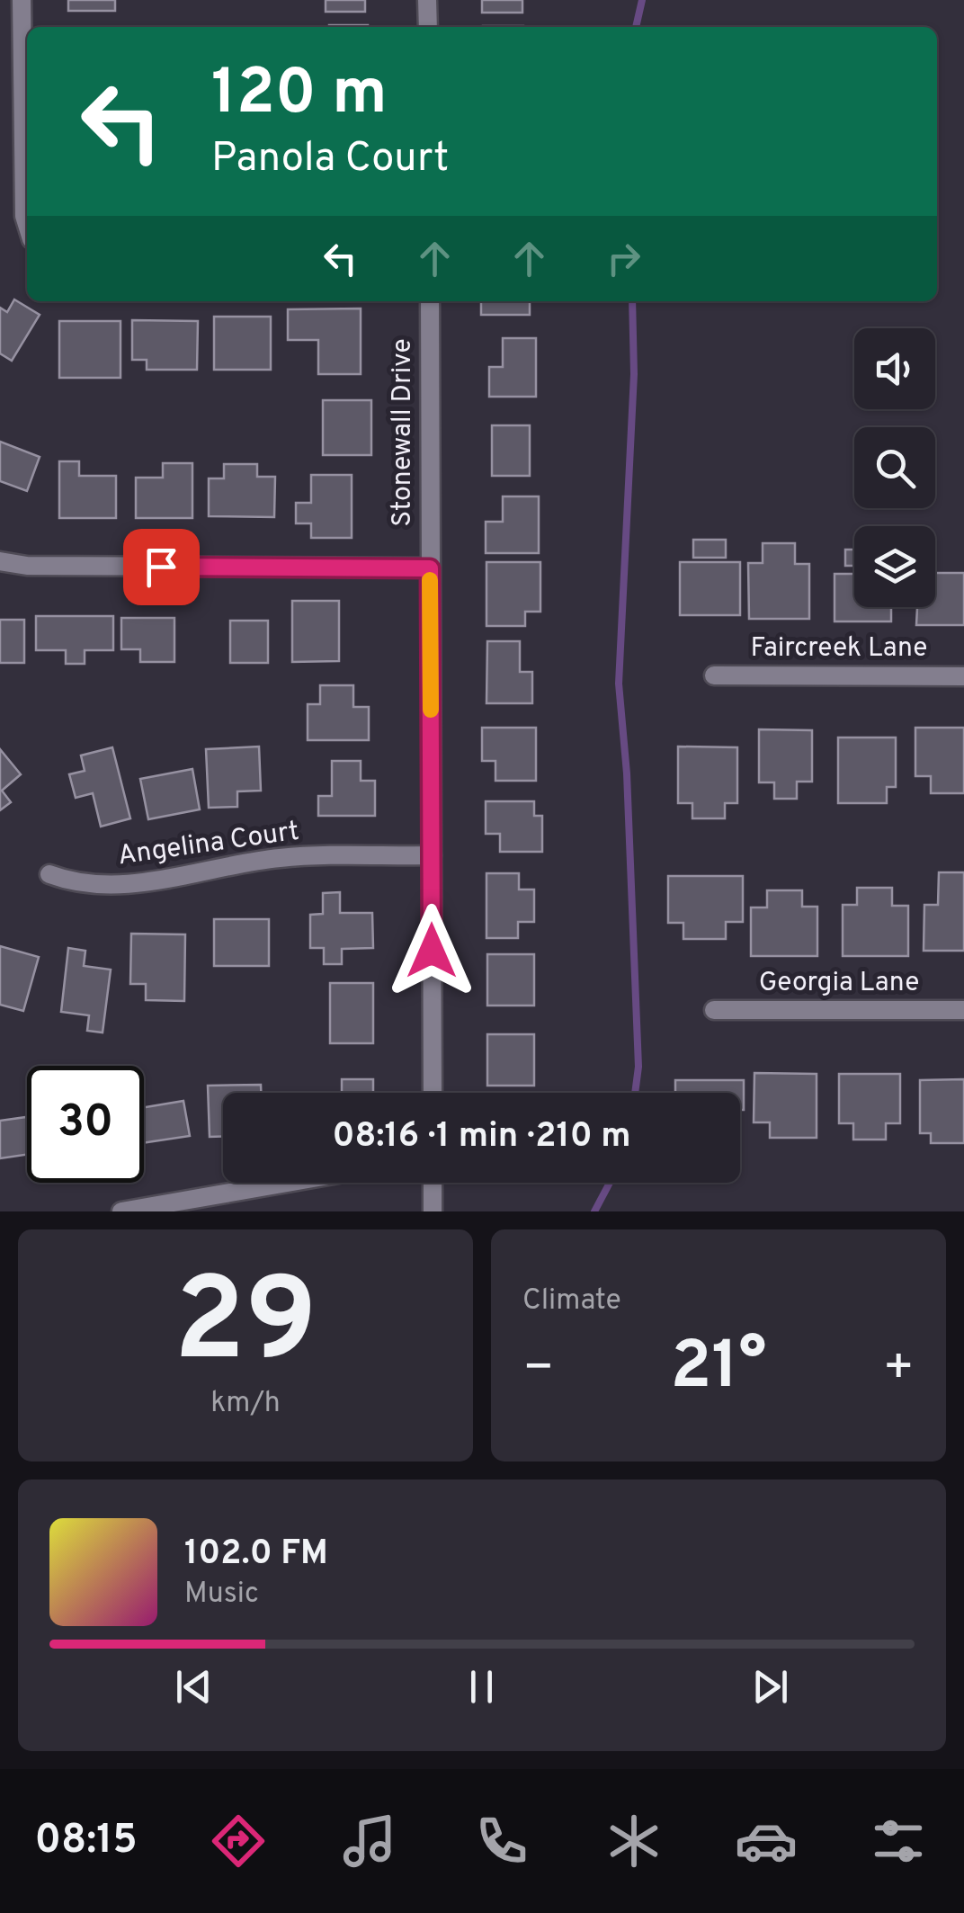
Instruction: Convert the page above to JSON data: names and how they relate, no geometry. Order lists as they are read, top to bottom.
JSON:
{
  "streets": {
    "street": [
      "Stonewall Drive",
      "Faircreek Lane",
      "Angelina Court",
      "Georgia Lane"
    ]
  },
  "crossings": [
    ["Stonewall Drive", "Angelina Court"]
  ],
  "page": {
    "turn": ["120 m", "Panola Court"],
    "limit": "30",
    "trip": "08:16 · 1 min · 210 m",
    "tile": [
      ["29", "km/h"],
      "Climate"
    ],
    "heat": ["−", "21°", "+"],
    "song": ["102.0 FM", "Music"],
    "tabs": "08:15"
  }
}
